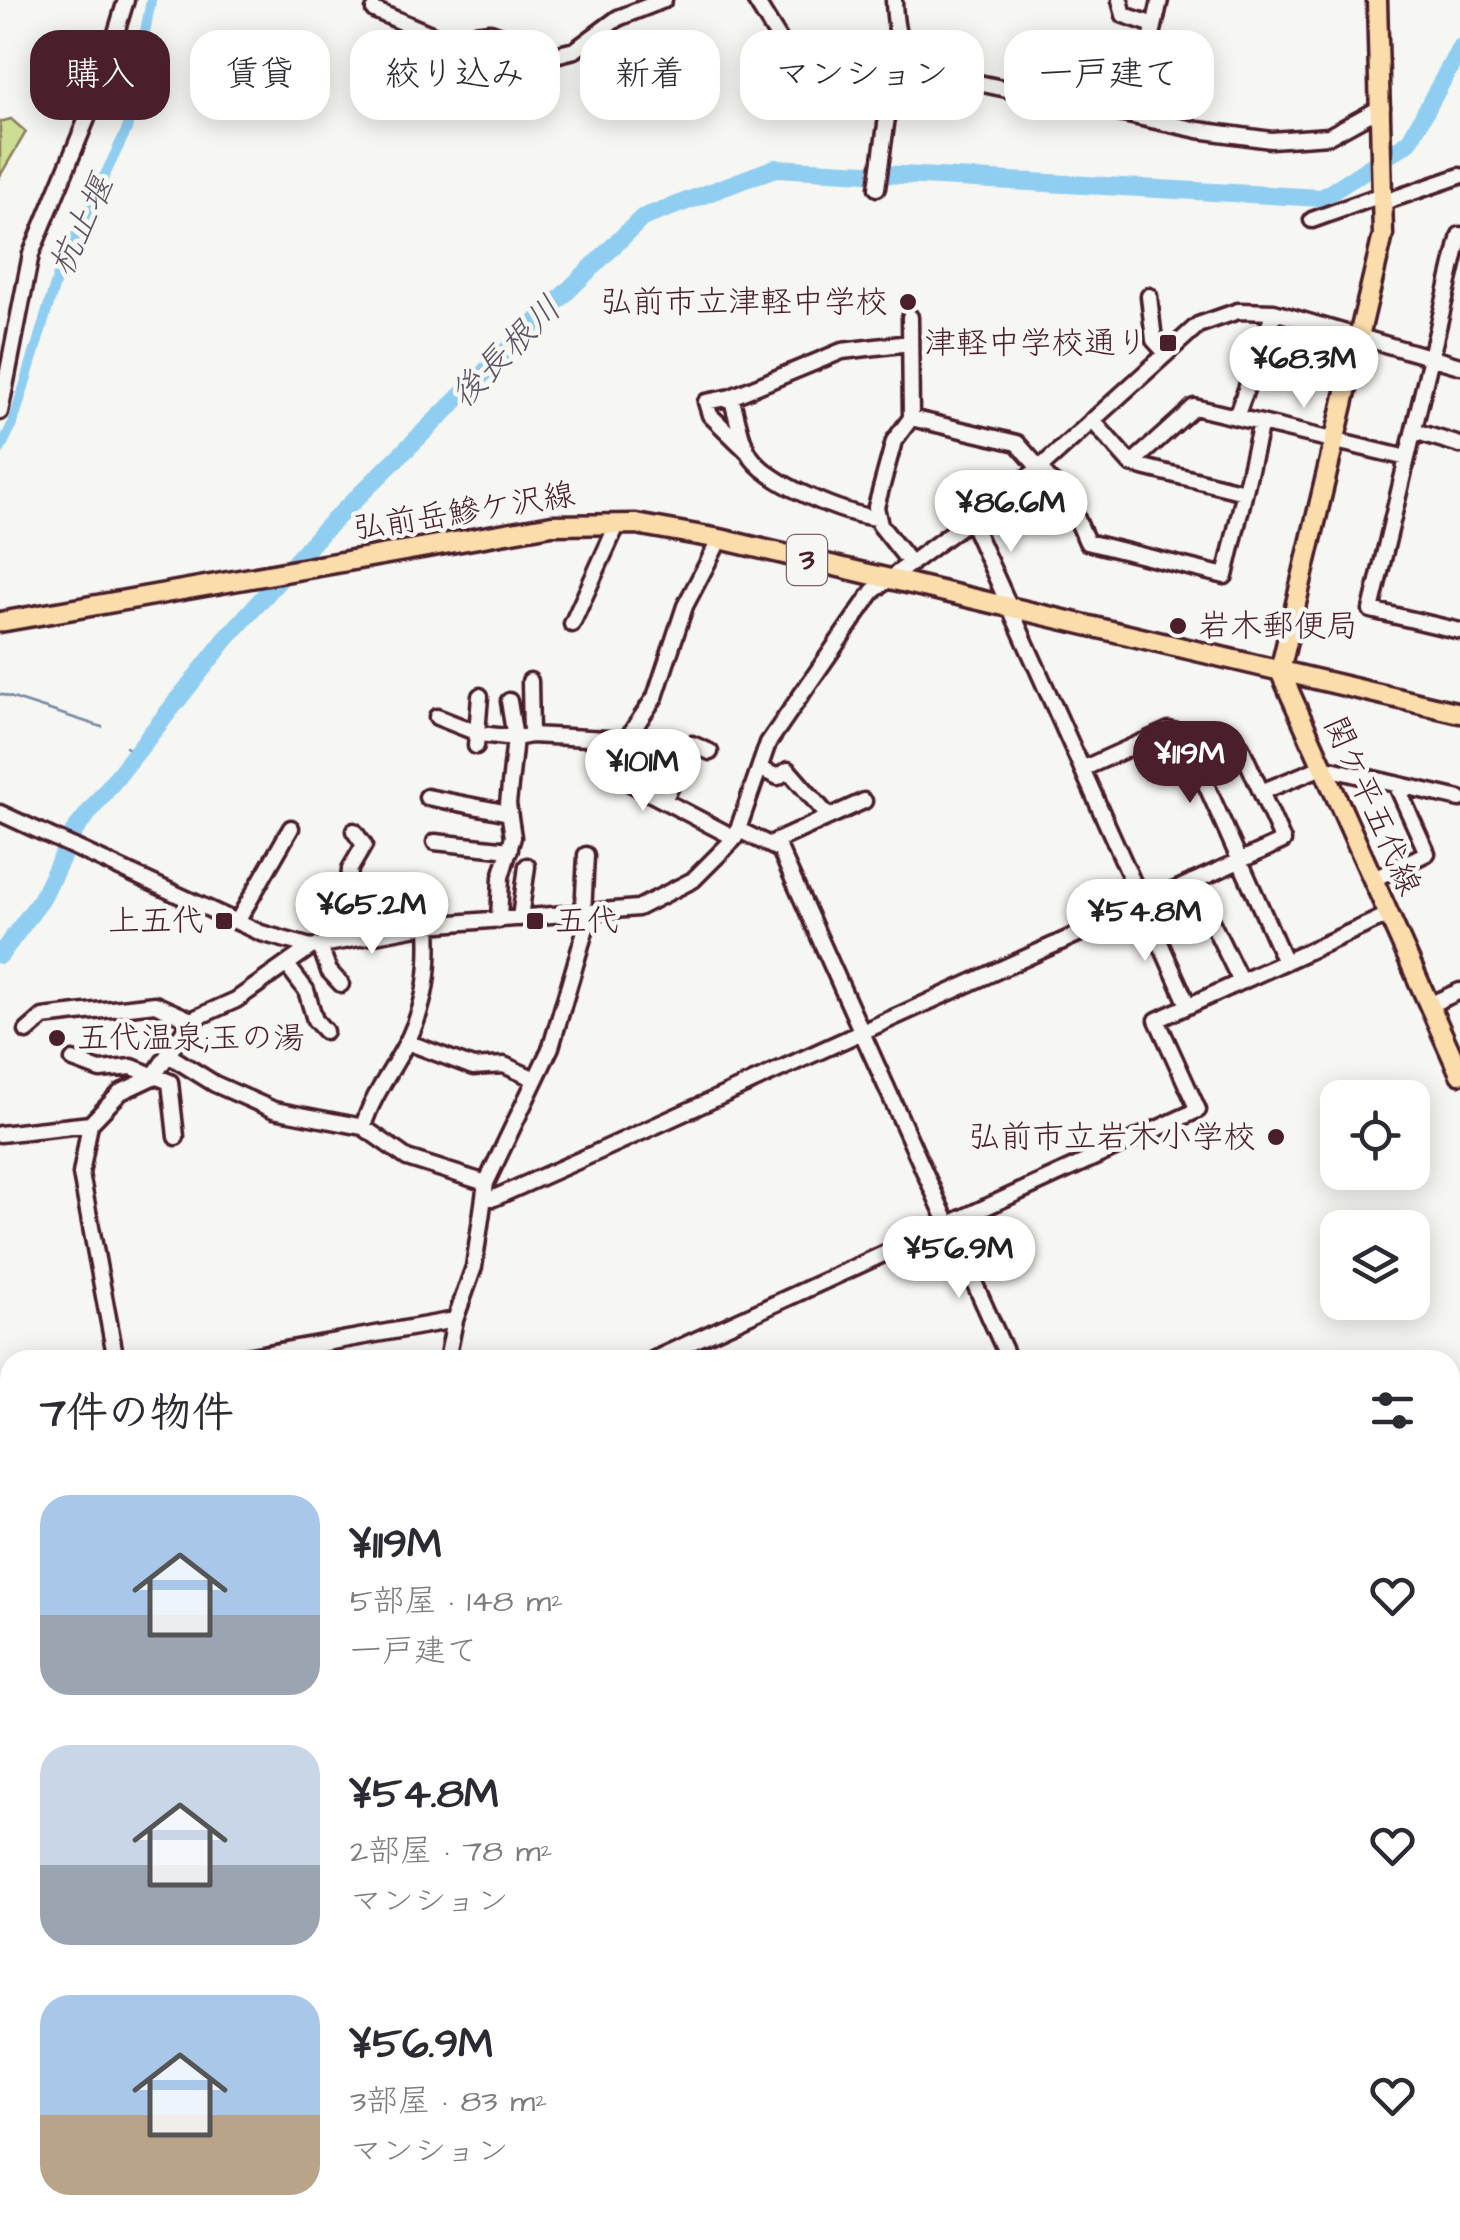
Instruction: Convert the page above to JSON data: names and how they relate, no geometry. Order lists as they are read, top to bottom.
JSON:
{
  "streets": {
    "main road": ["弘前岳鰺ケ沢線", "3", "関ケ平五代線"]
  },
  "crossings": [
    ["弘前岳鰺ケ沢線", "関ケ平五代線"]
  ],
  "water": ["杭止堰", "後長根川"],
  "places": {
    "other": [
      "弘前市立津軽中学校",
      "岩木郵便局",
      "五代温泉;玉の湯",
      "弘前市立岩木小学校"
    ],
    "transit": ["津軽中学校通り", "上五代", "五代"]
  },
  "page": {
    "chip": [
      "購入",
      "賃貸",
      "絞り込み",
      "新着",
      "マンション",
      "一戸建て"
    ],
    "price": [
      "¥68.3M",
      "¥86.6M",
      "¥119M",
      "¥101M",
      "¥65.2M",
      "¥54.8M",
      "¥56.9M"
    ],
    "heading": "7件の物件",
    "list": [
      {
        "name": "¥119M",
        "note": "5部屋 · 148 m² · 一戸建て"
      },
      {
        "name": "¥54.8M",
        "note": "2部屋 · 78 m² · マンション"
      },
      {
        "name": "¥56.9M",
        "note": "3部屋 · 83 m² · マンション"
      }
    ]
  }
}
